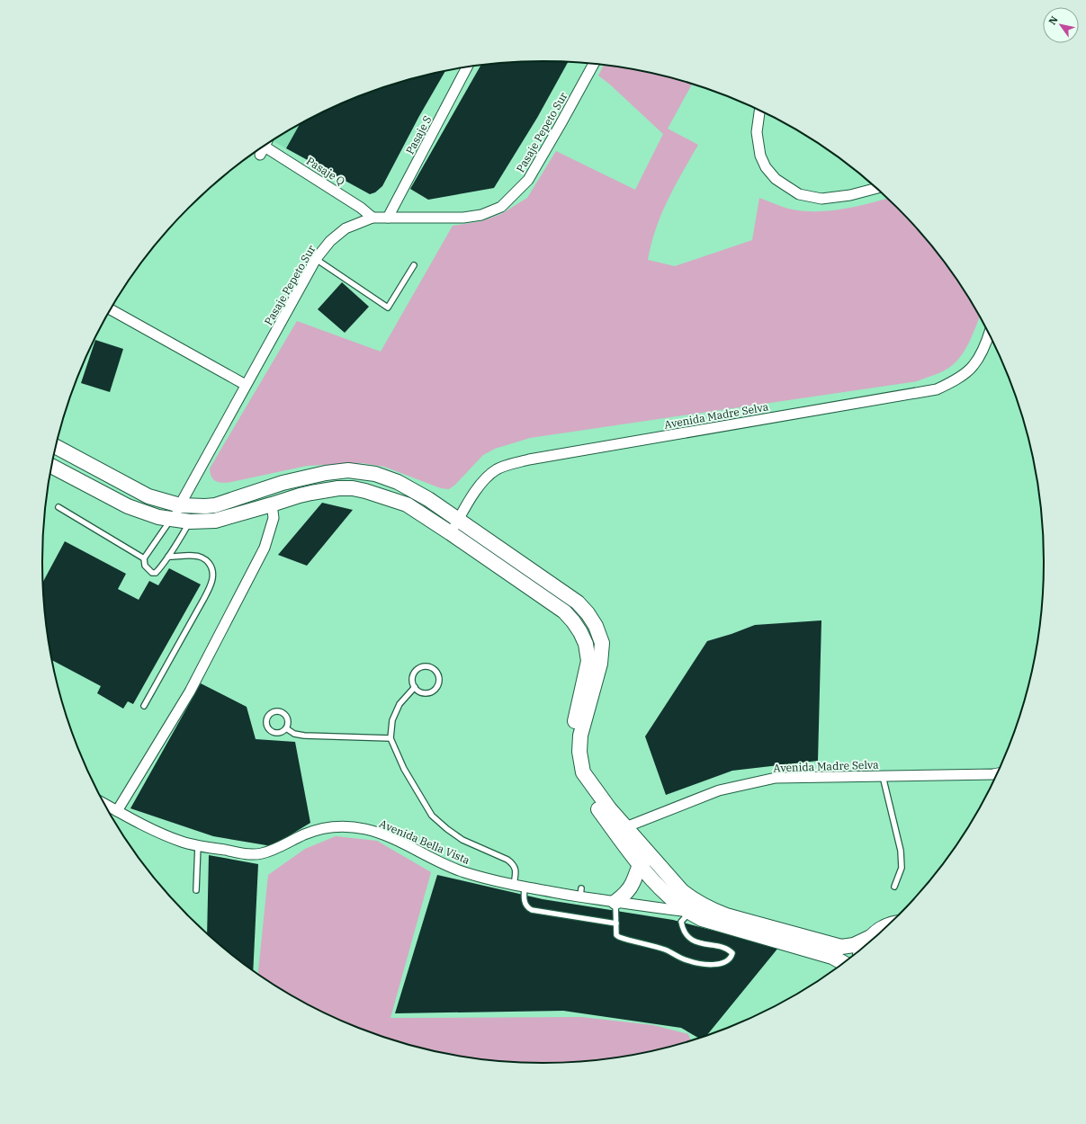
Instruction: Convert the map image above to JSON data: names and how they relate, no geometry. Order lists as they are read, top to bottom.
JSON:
{
  "streets": {
    "street": [
      "Pasaje Pepeto Sur",
      "Pasaje S",
      "Pasaje Q",
      "Avenida Madre Selva",
      "Avenida Bella Vista"
    ]
  },
  "crossings": [
    ["Pasaje Pepeto Sur", "Pasaje S"],
    ["Pasaje Pepeto Sur", "Pasaje Q"]
  ],
  "north": "top left"
}
